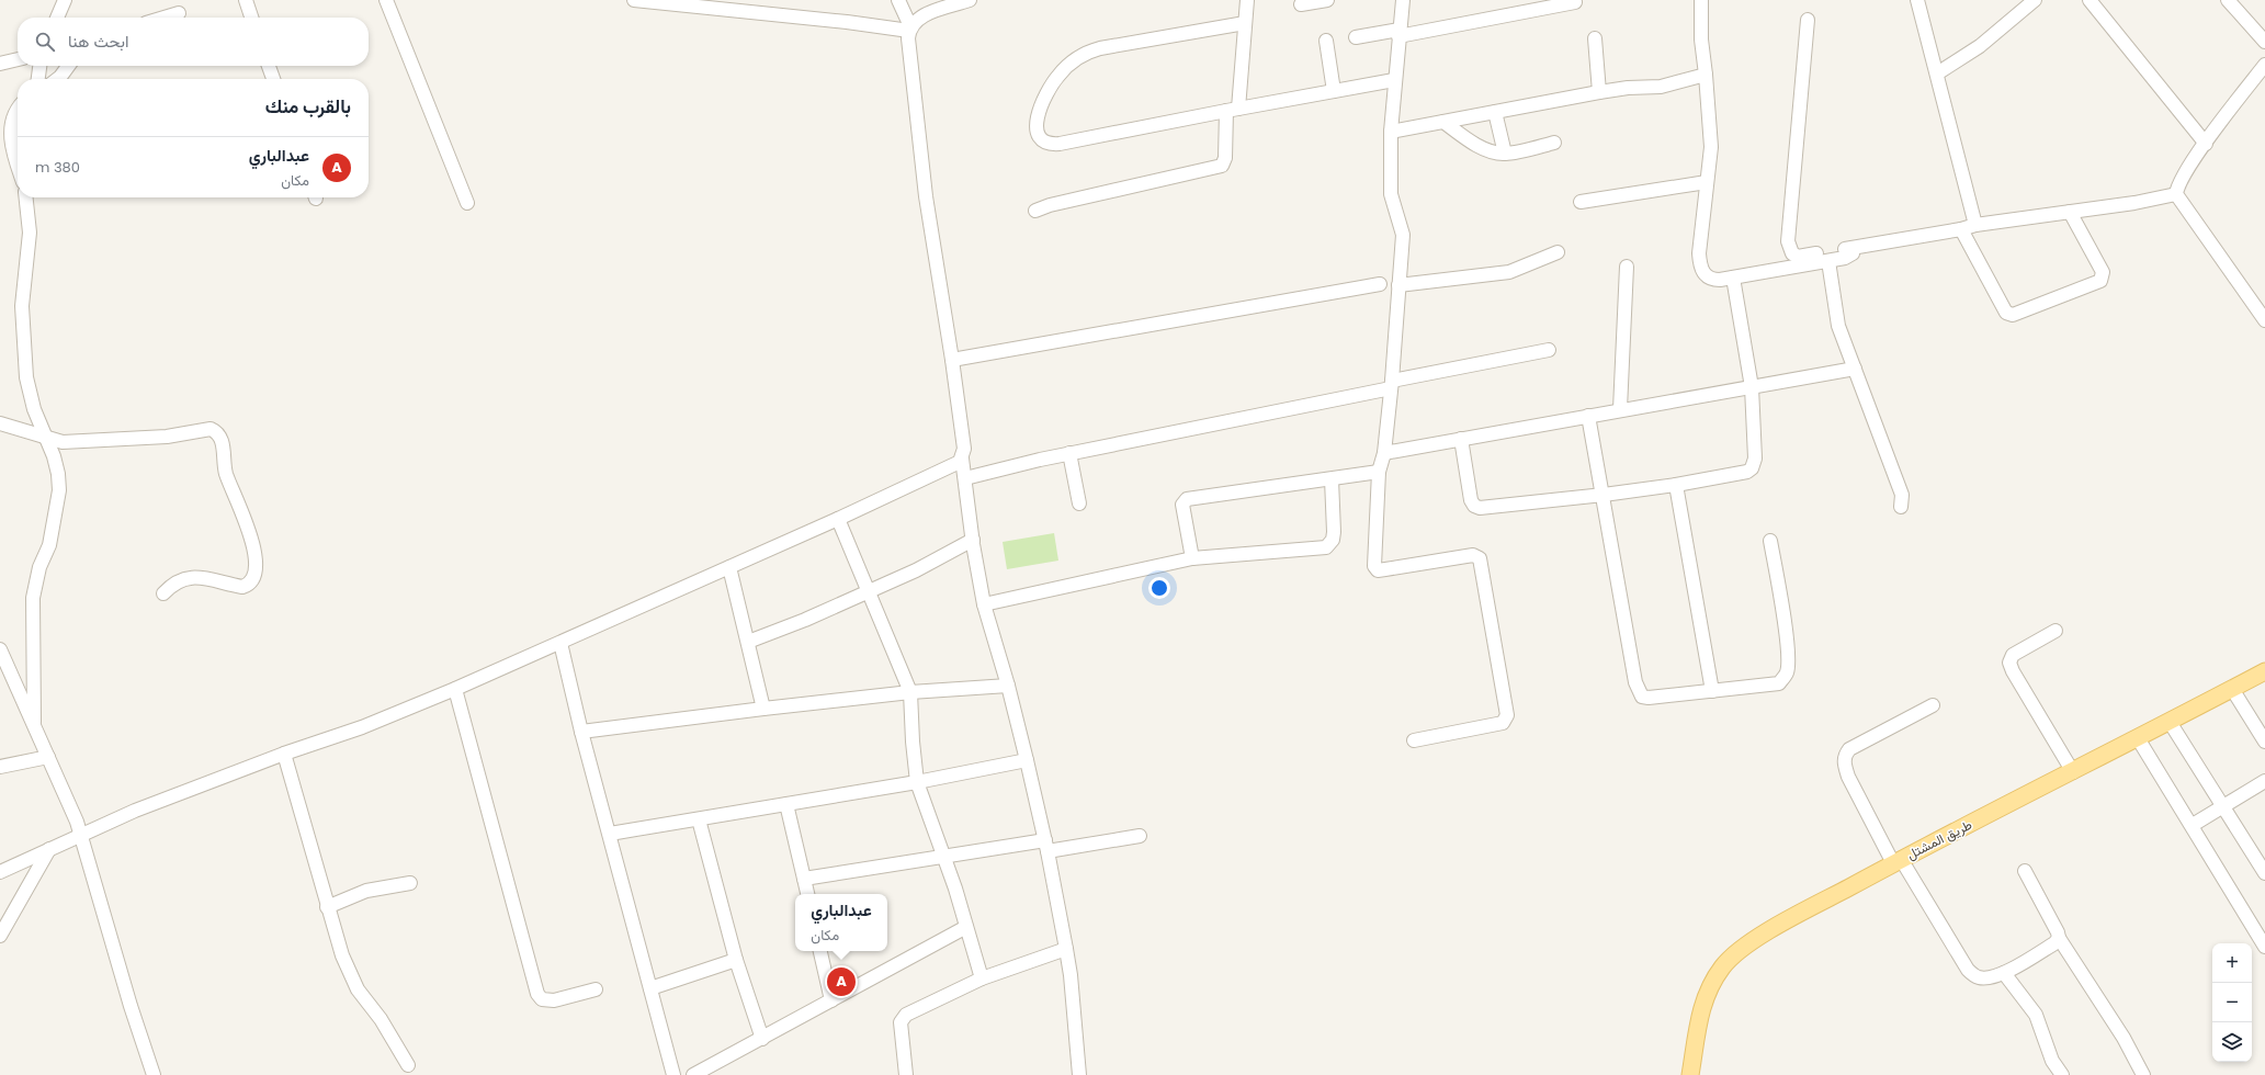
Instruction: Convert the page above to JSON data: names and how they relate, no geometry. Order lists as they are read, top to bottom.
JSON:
{
  "streets": {
    "main road": ["طريق المشتل"]
  },
  "page": {
    "search": "ابحث هنا",
    "heading": "بالقرب منك",
    "list": [
      {
        "mark": "A",
        "name": "عبدالباري",
        "note": "مكان",
        "value": "380 m"
      }
    ],
    "popup": ["عبدالباري", "مكان"],
    "map_buttons": ["+", "−"],
    "pins": "A"
  }
}
